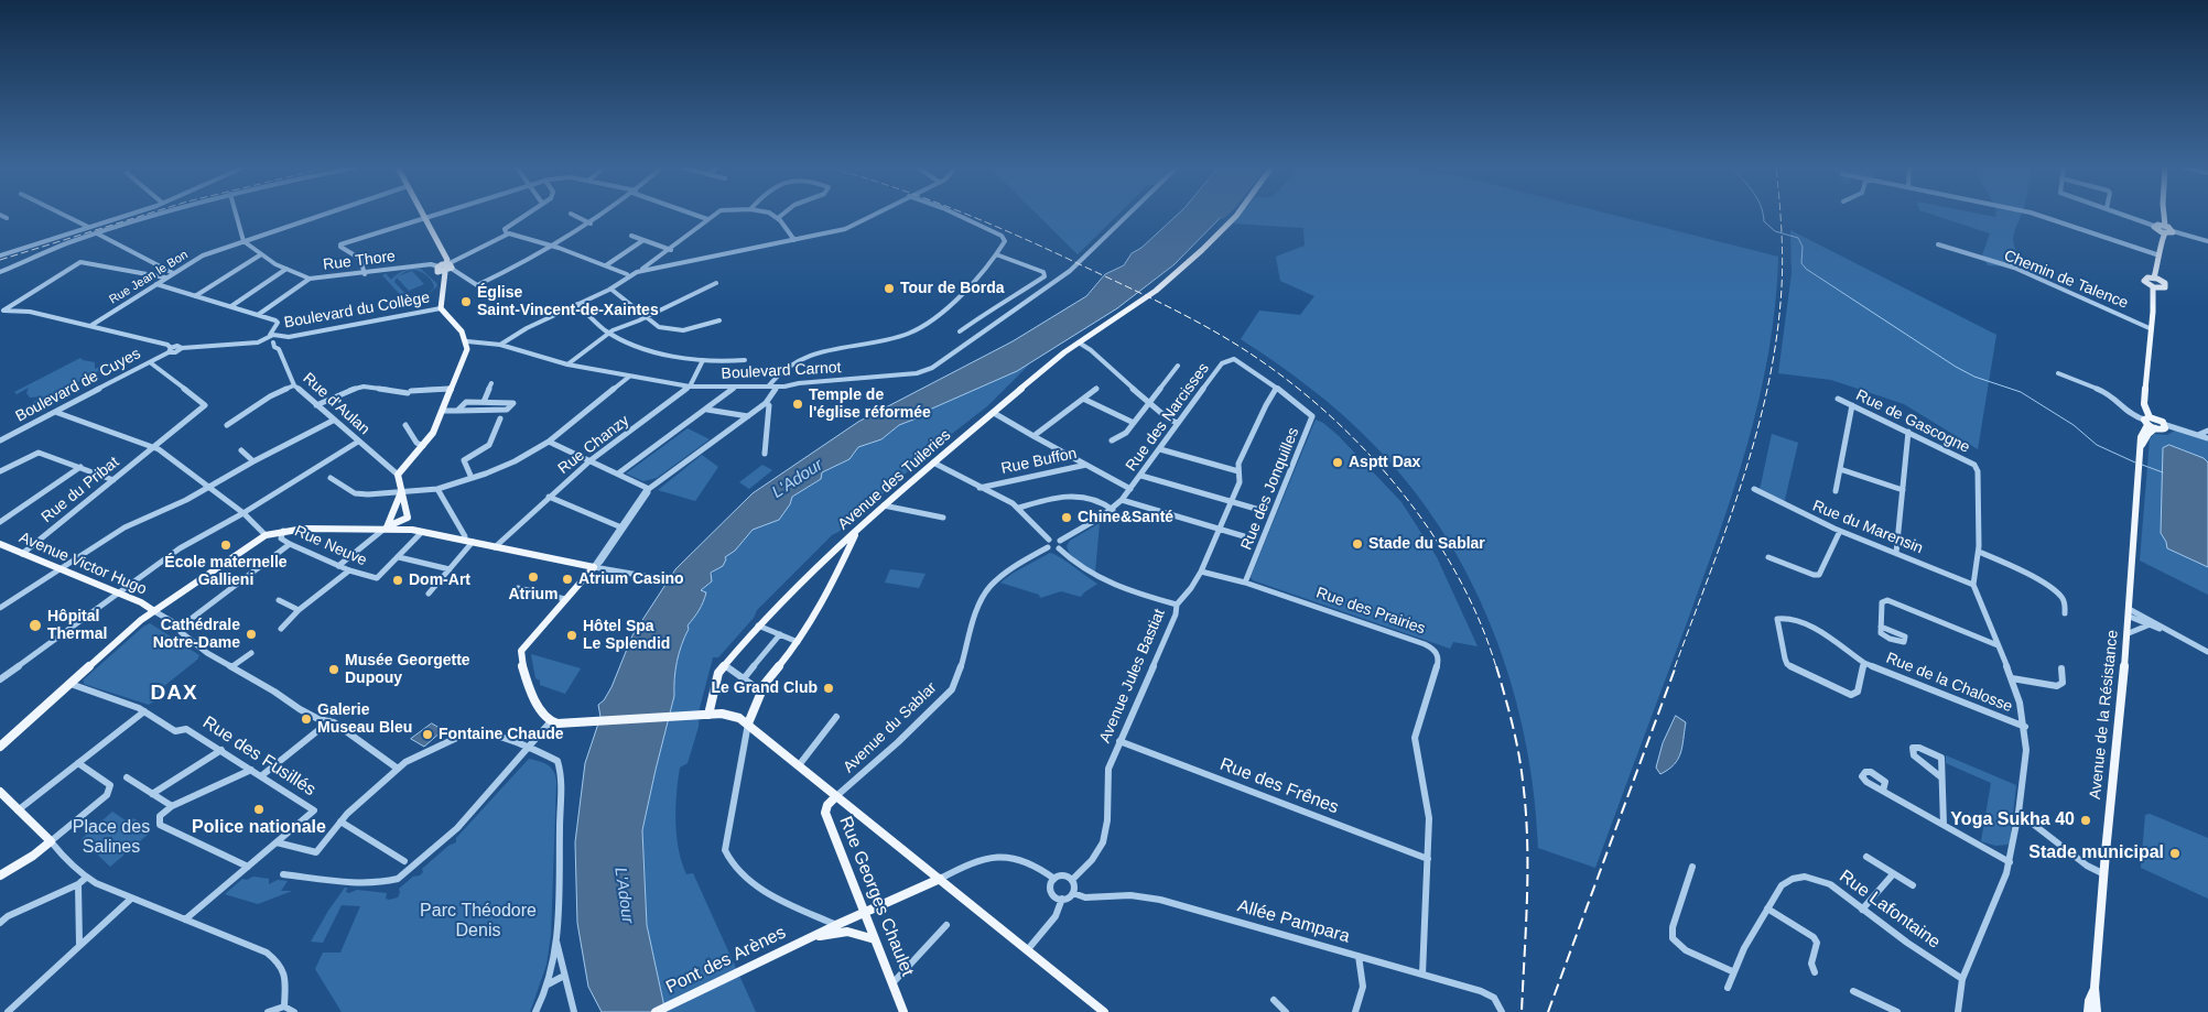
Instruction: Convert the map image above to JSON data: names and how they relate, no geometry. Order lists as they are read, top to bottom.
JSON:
{
  "streets": {
    "main road": [
      "Avenue des Tuileries",
      "Avenue Victor Hugo",
      "Avenue de la Résistance",
      "Rue Georges Chaulet",
      "Pont des Arènes"
    ],
    "street": [
      "Rue Thore",
      "Rue Jean le Bon",
      "Chemin de Talence",
      "Boulevard du Collège",
      "Boulevard Carnot",
      "Boulevard de Cuyes",
      "Rue d'Aulan",
      "Rue des Narcisses",
      "Rue de Gascogne",
      "Rue Chanzy",
      "Rue Buffon",
      "Rue des Jonquilles",
      "Rue du Pribat",
      "Rue du Marensin",
      "Rue Neuve",
      "Rue des Prairies",
      "Avenue Jules Bastiat",
      "Rue de la Chalosse",
      "Avenue du Sablar",
      "Rue des Fusillés",
      "Rue des Frênes",
      "Rue Lafontaine",
      "Allée Pampara"
    ]
  },
  "crossings": [
    ["Rue Thore", "Rue Jean le Bon"],
    ["Boulevard Carnot", "Rue Chanzy"],
    ["Boulevard de Cuyes", "Rue d'Aulan"],
    ["Boulevard de Cuyes", "Rue du Pribat"],
    ["Rue des Narcisses", "Rue Buffon"],
    ["Rue des Narcisses", "Rue des Jonquilles"],
    ["Rue des Jonquilles", "Rue des Prairies"],
    ["Rue du Pribat", "Avenue Victor Hugo"],
    ["Rue des Prairies", "Rue des Frênes"],
    ["Rue des Prairies", "Allée Pampara"],
    ["Avenue Jules Bastiat", "Avenue du Sablar"],
    ["Avenue Jules Bastiat", "Rue des Frênes"],
    ["Avenue Jules Bastiat", "Allée Pampara"],
    ["Avenue du Sablar", "Rue Georges Chaulet"]
  ],
  "districts": ["DAX"],
  "water": ["L'Adour"],
  "parks": ["Place des Salines", "Parc Théodore Denis"],
  "places": [
    "Tour de Borda",
    "Église Saint-Vincent-de-Xaintes",
    "Temple de l'église réformée",
    "Asptt Dax",
    "Chine&Santé",
    "Stade du Sablar",
    "École maternelle Gallieni",
    "Atrium",
    "Atrium Casino",
    "Dom-Art",
    "Hôpital Thermal",
    "Cathédrale Notre-Dame",
    "Hôtel Spa Le Splendid",
    "Musée Georgette Dupouy",
    "Le Grand Club",
    "Galerie Museau Bleu",
    "Fontaine Chaude",
    "Police nationale",
    "Yoga Sukha 40",
    "Stade municipal"
  ]
}
